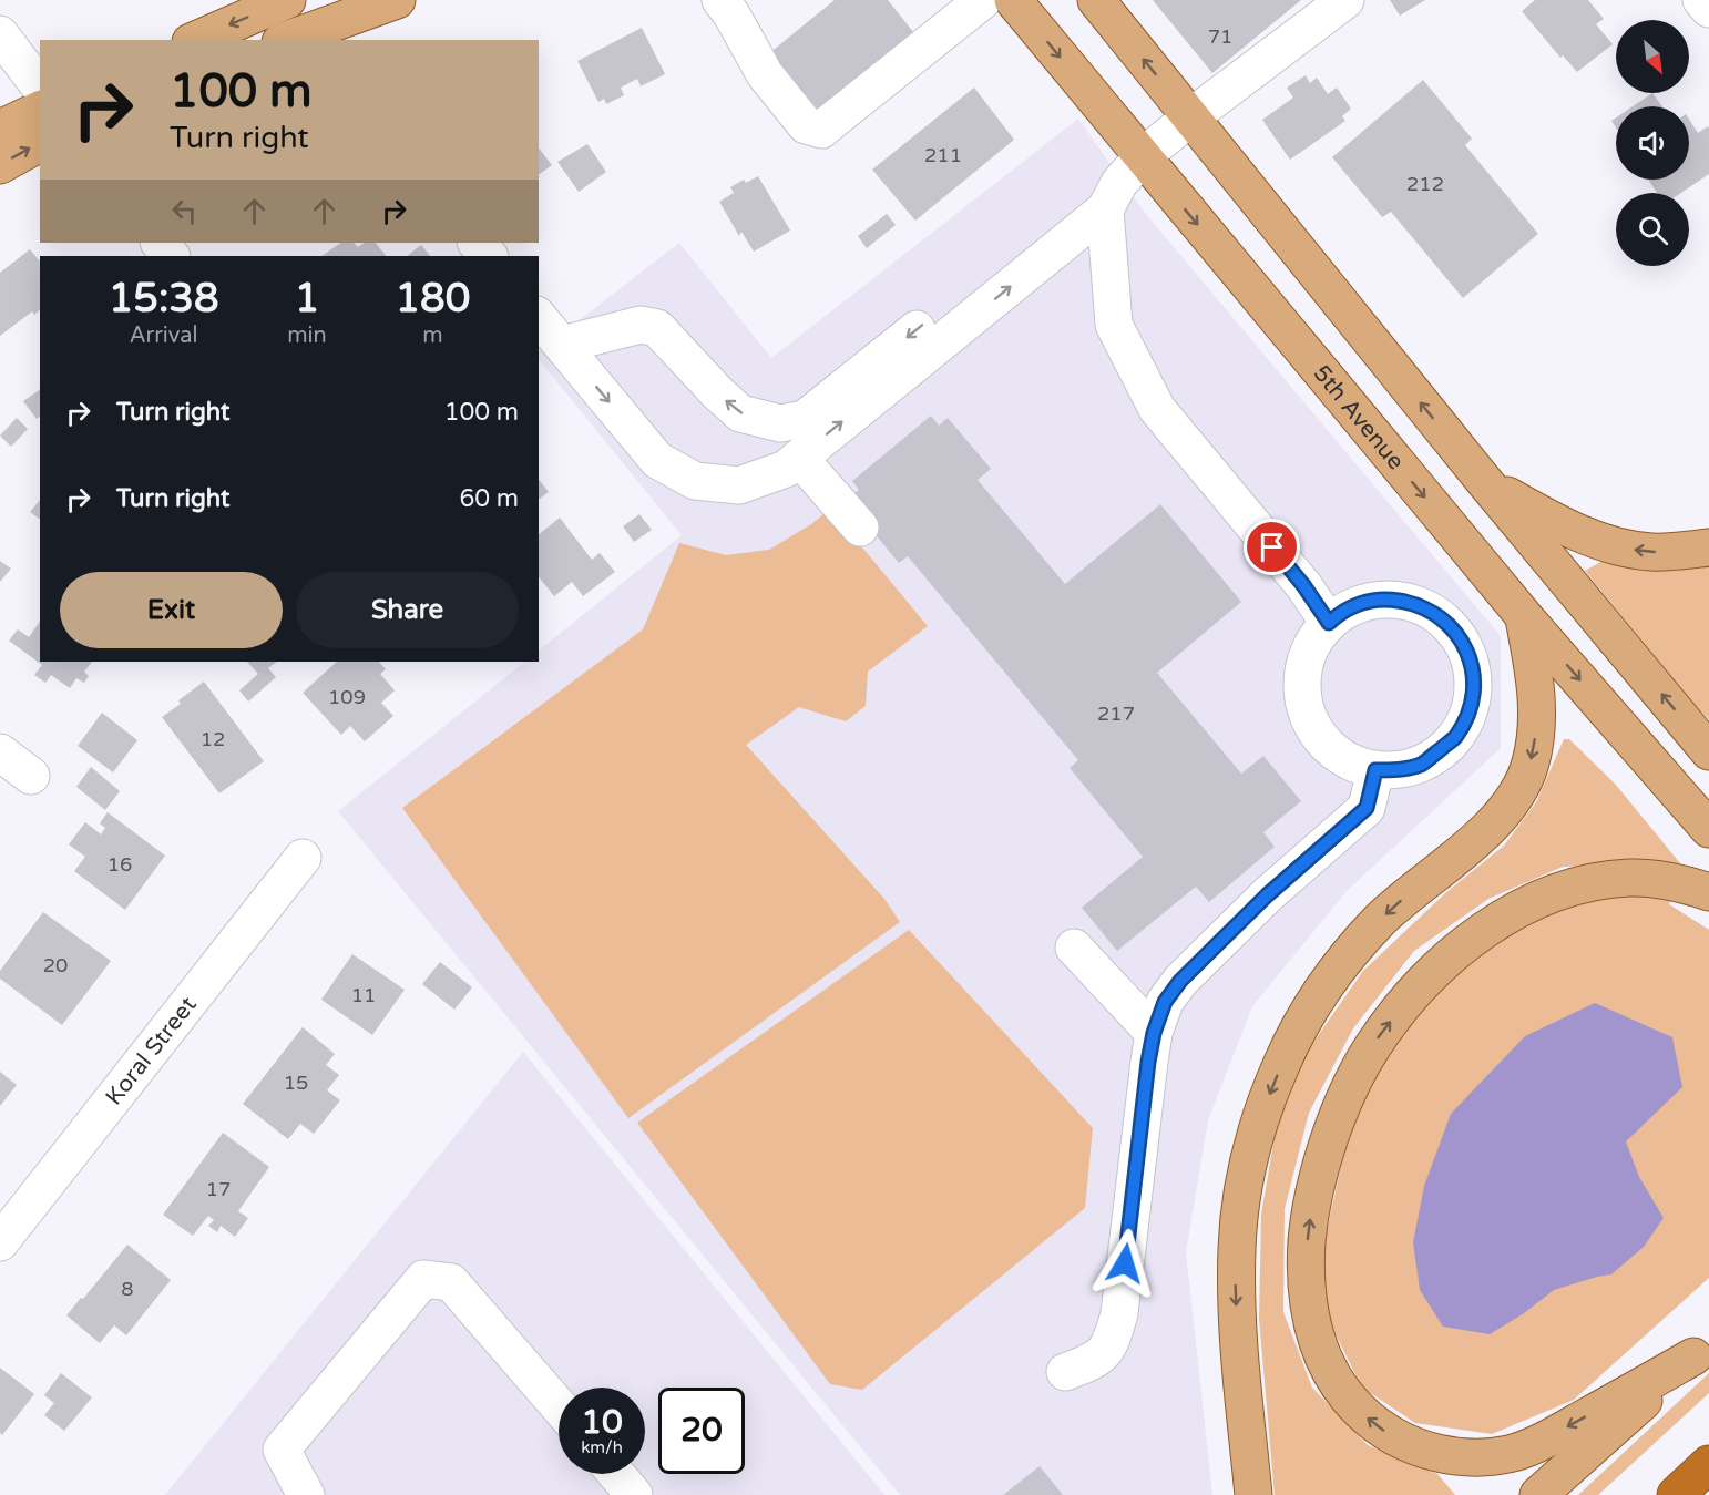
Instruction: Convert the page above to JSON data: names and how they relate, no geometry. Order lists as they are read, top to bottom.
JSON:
{
  "streets": {
    "main road": ["5th Avenue"],
    "street": ["Koral Street"]
  },
  "house_numbers": [
    "71",
    "211",
    "212",
    "109",
    "217",
    "12",
    "16",
    "20",
    "11",
    "15",
    "17",
    "8"
  ],
  "north": "bottom right",
  "page": {
    "turn": ["100 m", "Turn right"],
    "eta": [
      "15:38",
      "Arrival",
      "1",
      "min",
      "180",
      "m"
    ],
    "list": [
      {
        "name": "Turn right",
        "value": "100 m"
      },
      {
        "name": "Turn right",
        "value": "60 m"
      }
    ],
    "buttons": ["Exit", "Share"],
    "speed": "10 km/h",
    "limit": "20"
  }
}
